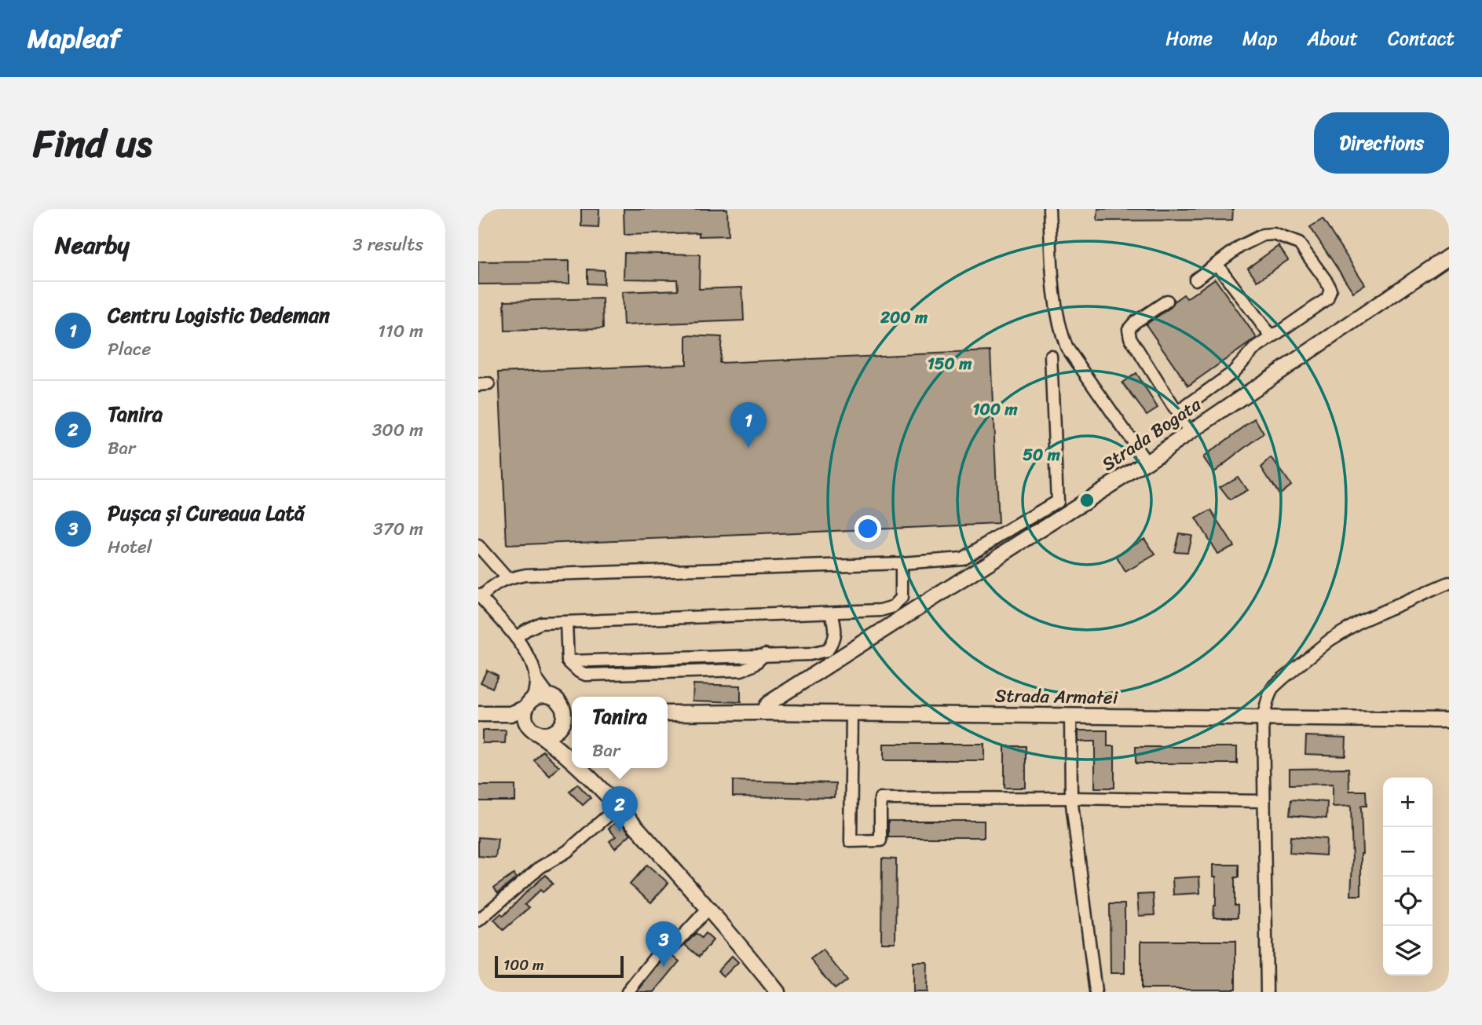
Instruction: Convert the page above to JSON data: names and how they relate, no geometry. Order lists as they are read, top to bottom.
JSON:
{
  "streets": {
    "main road": ["Strada Bogata", "Strada Armatei"]
  },
  "crossings": [
    ["Strada Bogata", "Strada Armatei"]
  ],
  "scale_bar": "100 m",
  "page": {
    "header": "Mapleaf",
    "nav": [
      "Home",
      "Map",
      "About",
      "Contact"
    ],
    "title": "Find us",
    "buttons": "Directions",
    "heading": ["Nearby", "3 results"],
    "list": [
      {
        "mark": "1",
        "name": "Centru Logistic Dedeman",
        "note": "Place",
        "value": "110 m"
      },
      {
        "mark": "2",
        "name": "Tanira",
        "note": "Bar",
        "value": "300 m"
      },
      {
        "mark": "3",
        "name": "Pușca și Cureaua Lată",
        "note": "Hotel",
        "value": "370 m"
      }
    ],
    "pins": ["1", "2", "3"],
    "popup": ["Tanira", "Bar"],
    "map_buttons": ["+", "−"],
    "scale": "100 m"
  },
  "rings": [
    "200 m",
    "150 m",
    "100 m",
    "50 m"
  ]
}
